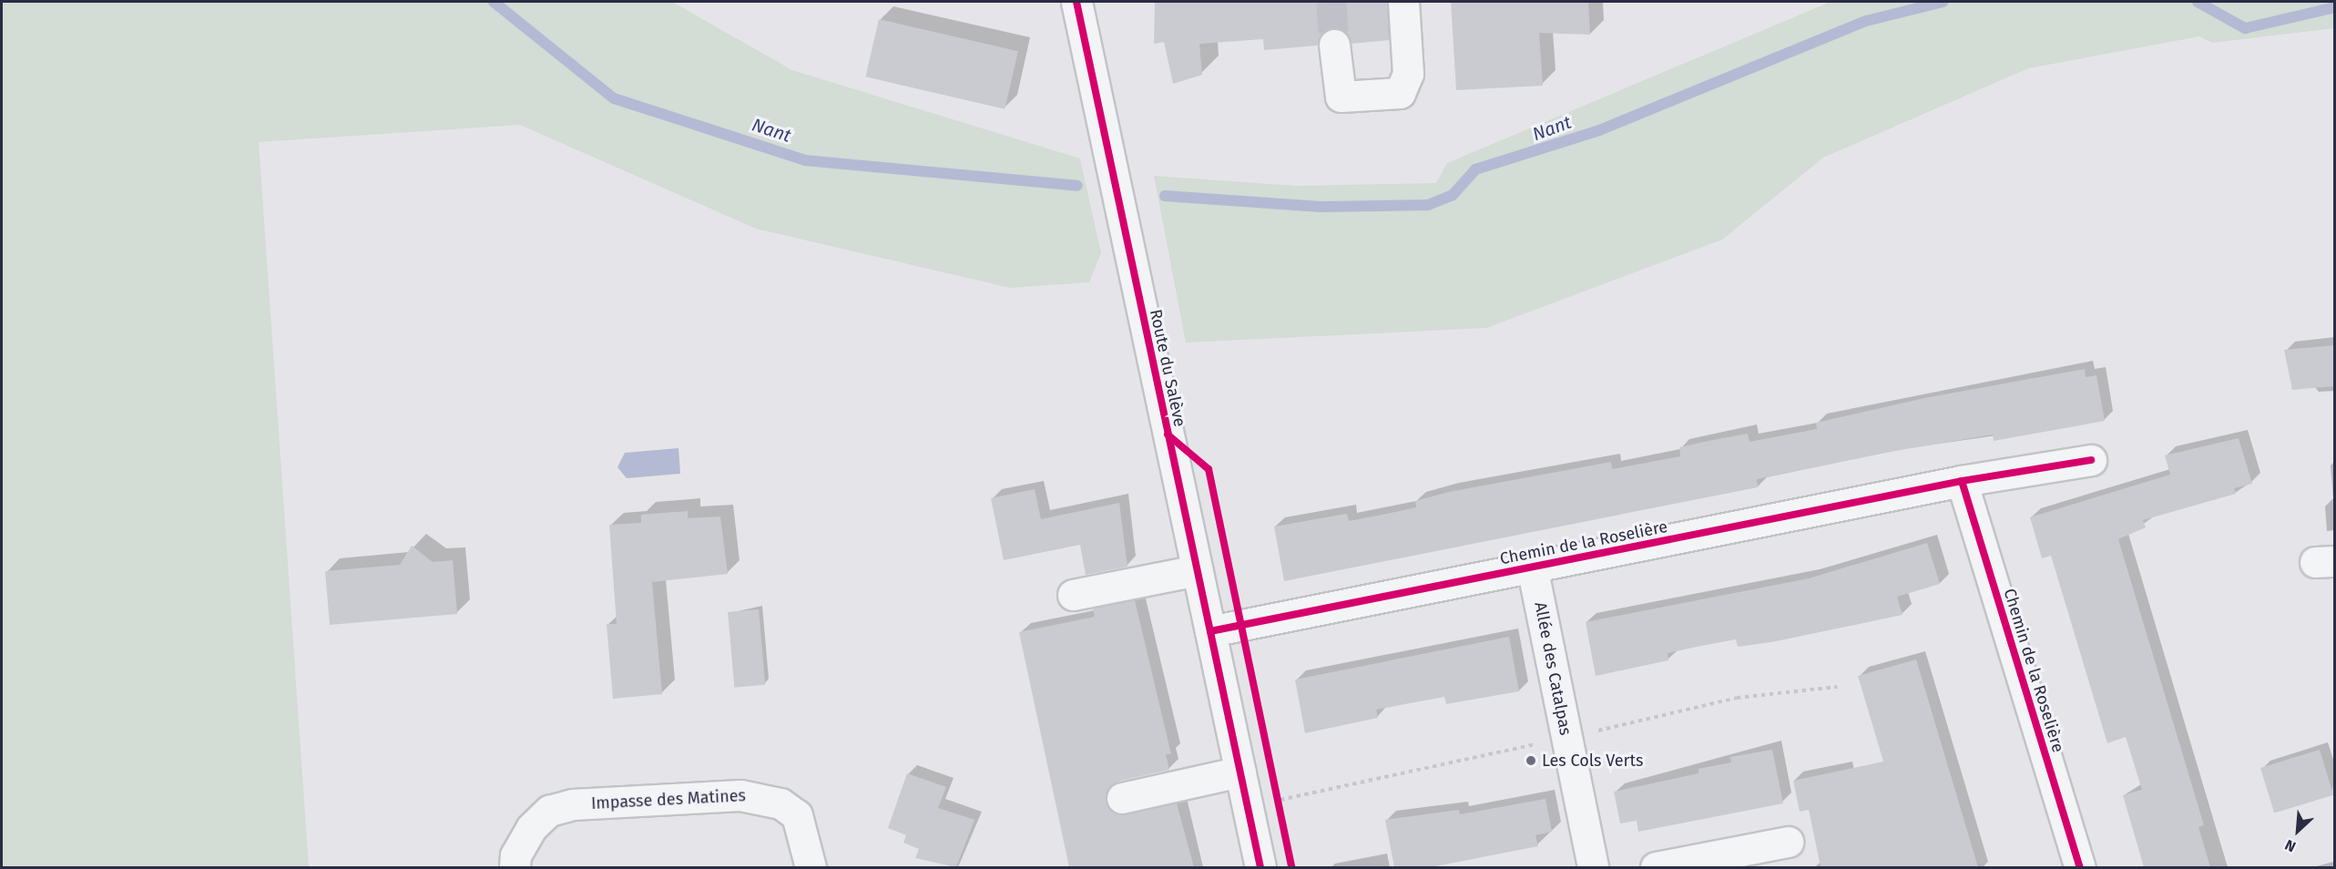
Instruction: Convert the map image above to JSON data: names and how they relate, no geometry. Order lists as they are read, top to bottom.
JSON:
{
  "streets": {
    "street": [
      "Route du Salève",
      "Chemin de la Roselière",
      "Allée des Catalpas",
      "Impasse des Matines"
    ]
  },
  "crossings": [
    ["Route du Salève", "Chemin de la Roselière"],
    ["Chemin de la Roselière", "Allée des Catalpas"]
  ],
  "water": ["Nant"],
  "places": ["Les Cols Verts"],
  "north": "bottom left"
}
